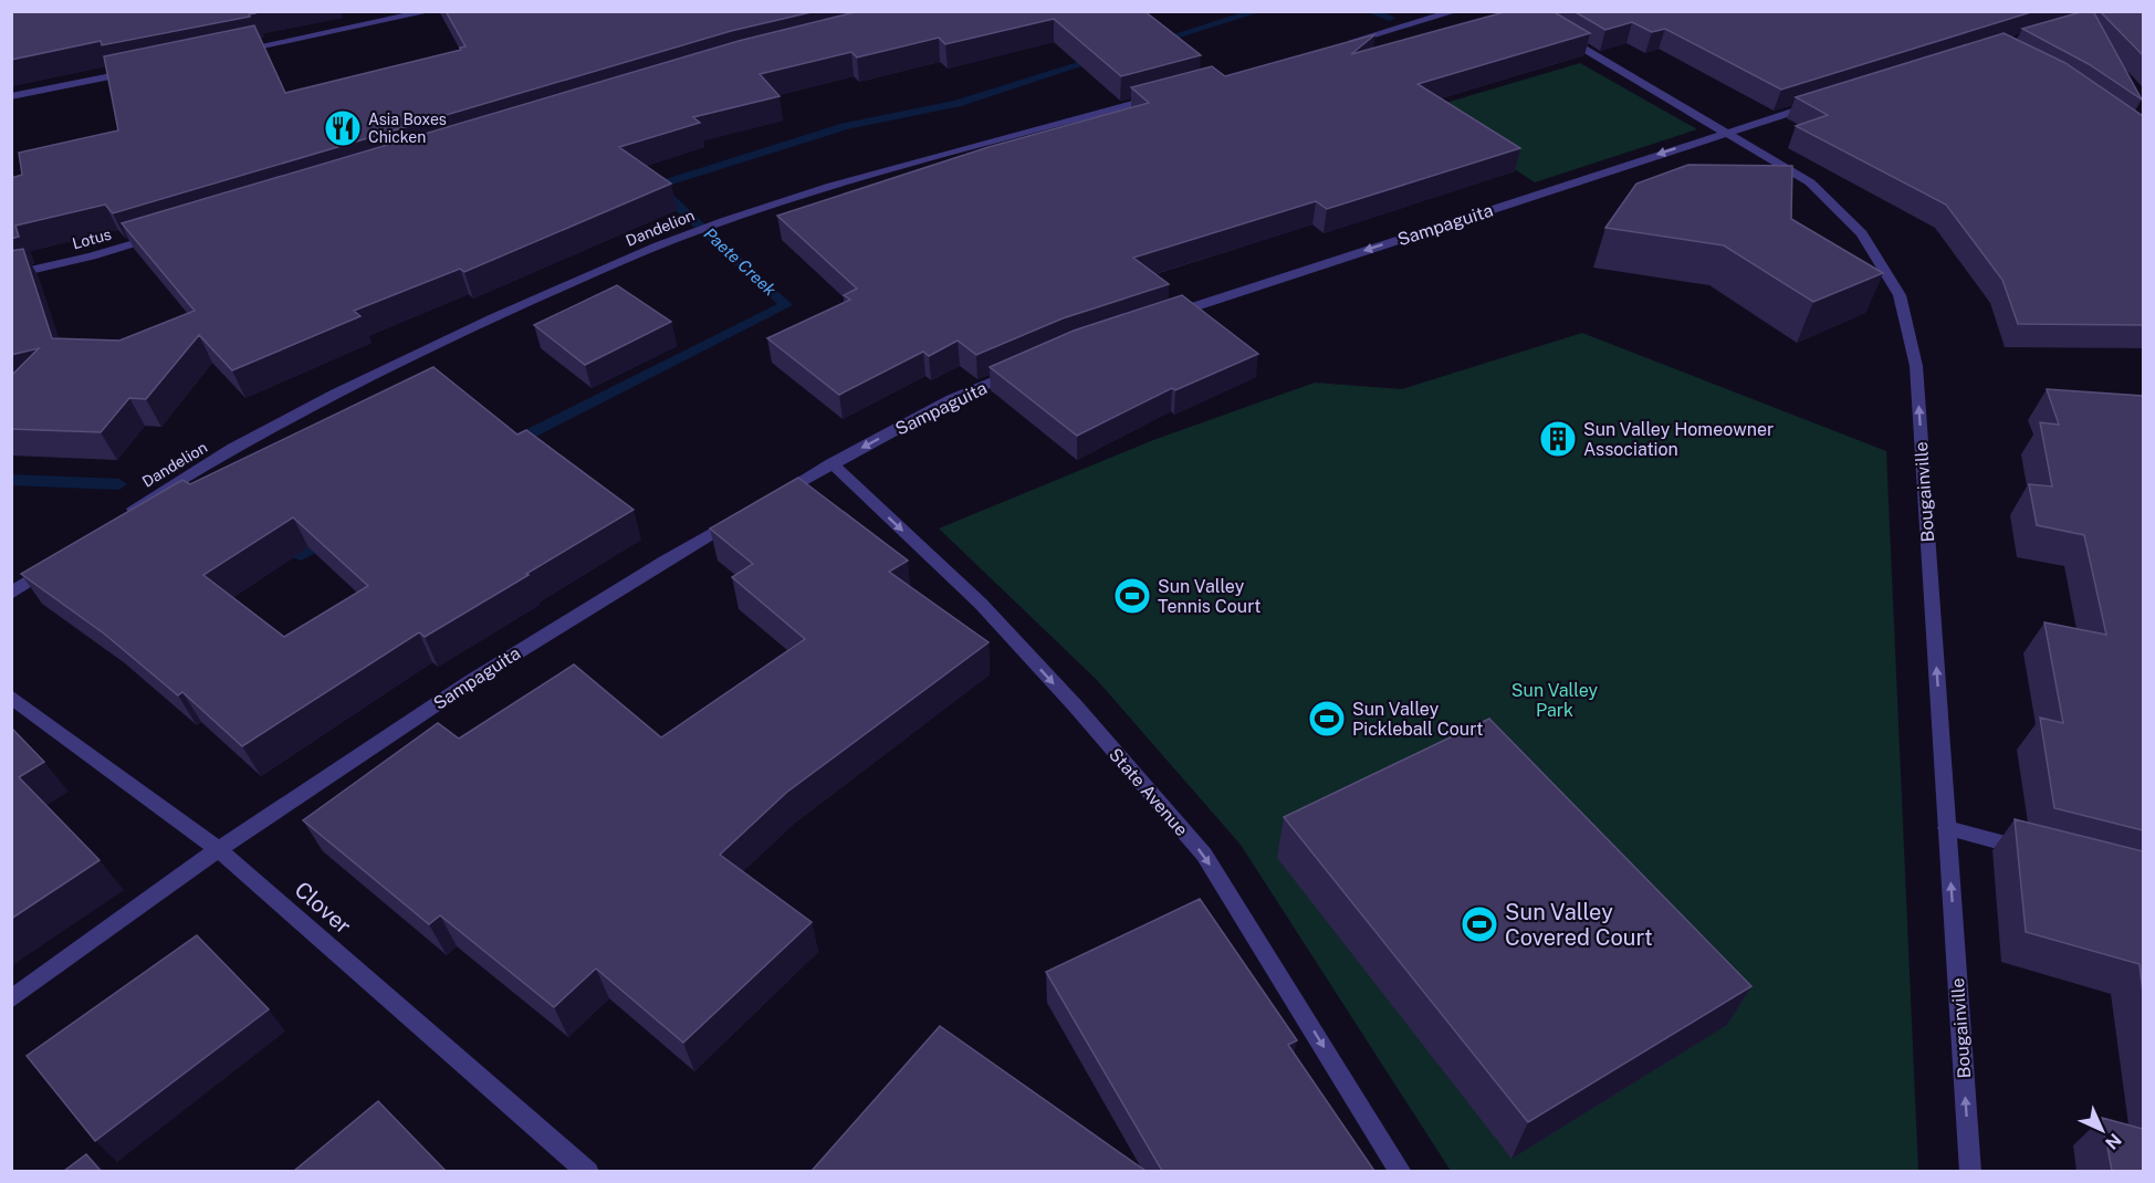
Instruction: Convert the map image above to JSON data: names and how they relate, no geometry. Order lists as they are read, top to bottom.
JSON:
{
  "streets": {
    "street": [
      "Sampaguita",
      "Dandelion",
      "Lotus",
      "Bougainville",
      "State Avenue",
      "Clover"
    ]
  },
  "crossings": [
    ["Sampaguita", "Bougainville"],
    ["Sampaguita", "State Avenue"],
    ["Sampaguita", "Clover"]
  ],
  "one_way": ["Sampaguita", "Bougainville", "State Avenue"],
  "water": ["Paete Creek"],
  "parks": ["Sun Valley Park"],
  "places": {
    "restaurant": ["Asia Boxes Chicken"],
    "building": ["Sun Valley Homeowner Association"],
    "sports": ["Sun Valley Tennis Court", "Sun Valley Pickleball Court", "Sun Valley Covered Court"]
  },
  "north": "bottom right"
}
